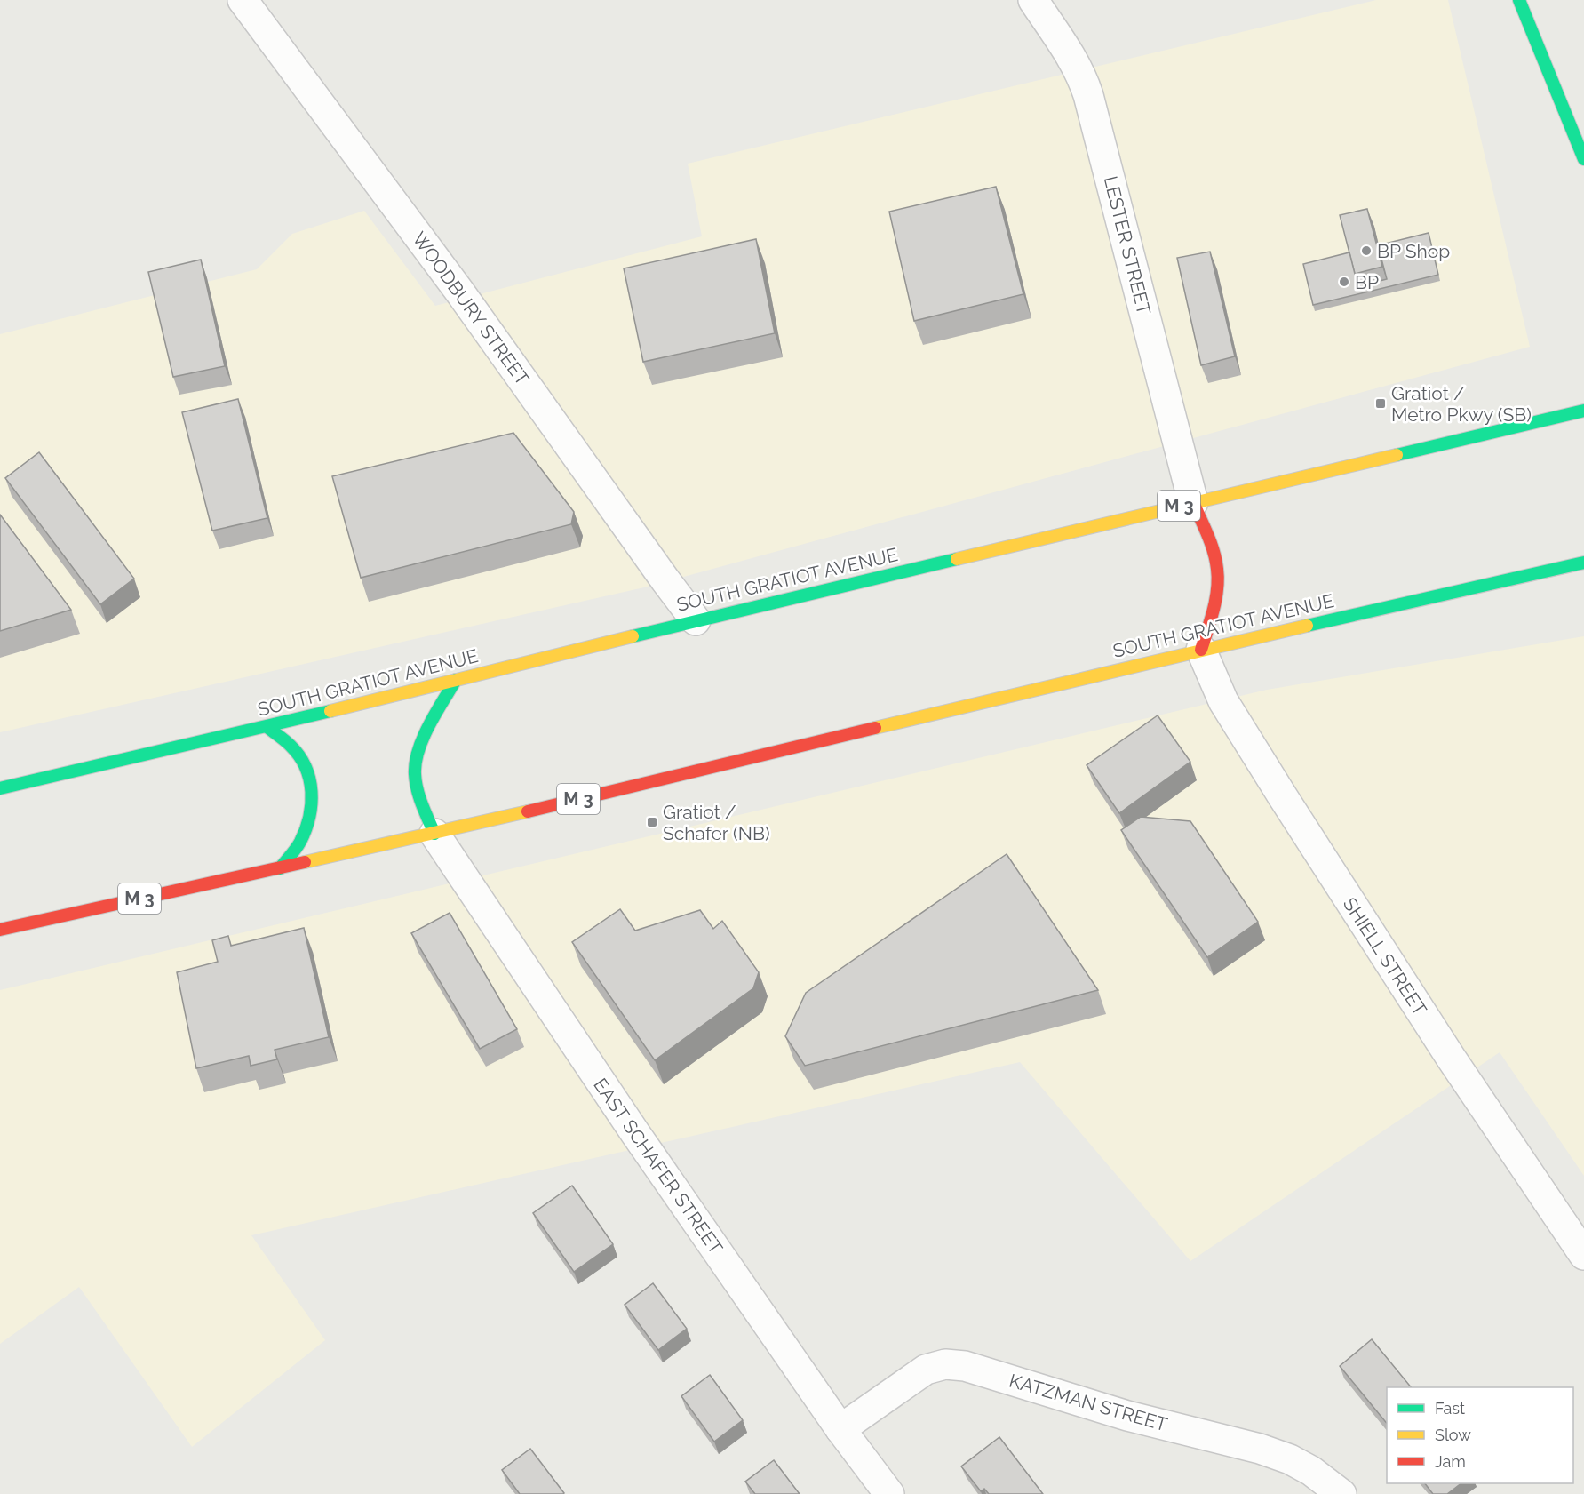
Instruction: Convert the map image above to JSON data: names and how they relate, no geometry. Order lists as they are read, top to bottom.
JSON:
{
  "streets": {
    "main road": ["M 3", "SOUTH GRATIOT AVENUE"],
    "street": [
      "LESTER STREET",
      "WOODBURY STREET",
      "SHIELL STREET",
      "EAST SCHAFER STREET",
      "KATZMAN STREET"
    ]
  },
  "crossings": [
    ["LESTER STREET", "SOUTH GRATIOT AVENUE"],
    ["WOODBURY STREET", "SOUTH GRATIOT AVENUE"],
    ["SOUTH GRATIOT AVENUE", "SHIELL STREET"],
    ["SOUTH GRATIOT AVENUE", "EAST SCHAFER STREET"],
    ["EAST SCHAFER STREET", "KATZMAN STREET"]
  ],
  "places": {
    "other": ["BP Shop", "BP"],
    "transit": ["Gratiot / Metro Pkwy (SB)", "Gratiot / Schafer (NB)"]
  },
  "legend": ["Fast", "Slow", "Jam"]
}
